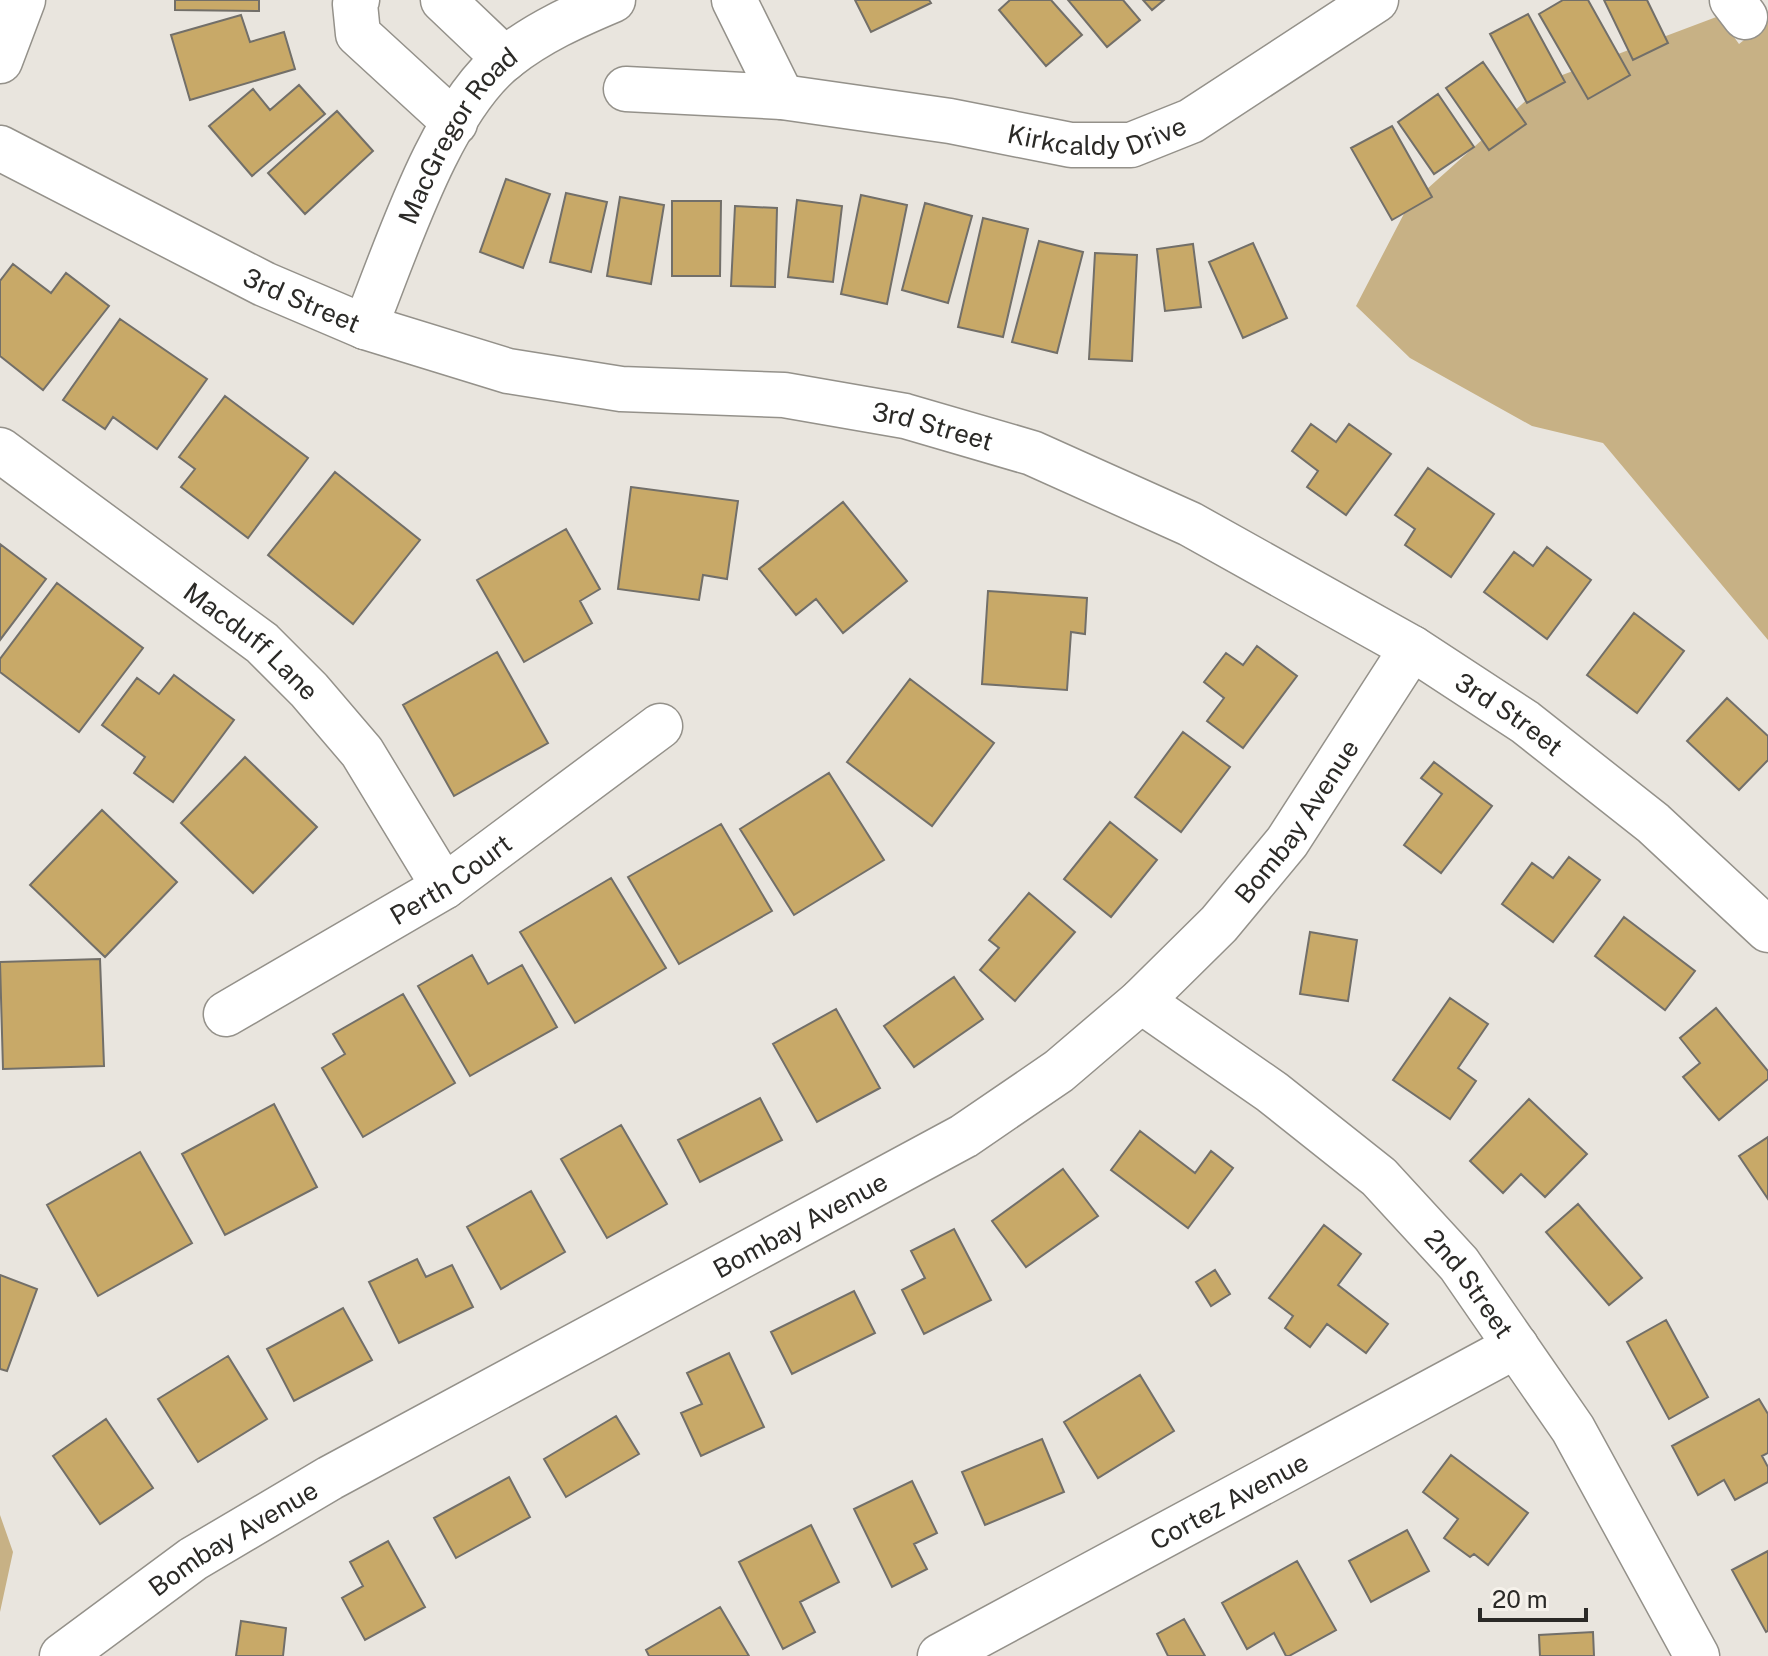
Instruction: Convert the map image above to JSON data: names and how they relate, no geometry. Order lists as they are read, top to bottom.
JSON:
{
  "streets": {
    "street": [
      "Kirkcaldy Drive",
      "MacGregor Road",
      "3rd Street",
      "Macduff Lane",
      "Bombay Avenue",
      "Perth Court",
      "2nd Street",
      "Cortez Avenue"
    ]
  },
  "crossings": [
    ["MacGregor Road", "3rd Street"],
    ["3rd Street", "Bombay Avenue"],
    ["Macduff Lane", "Perth Court"],
    ["Bombay Avenue", "2nd Street"],
    ["2nd Street", "Cortez Avenue"]
  ],
  "scale_bar": "20 m"
}
